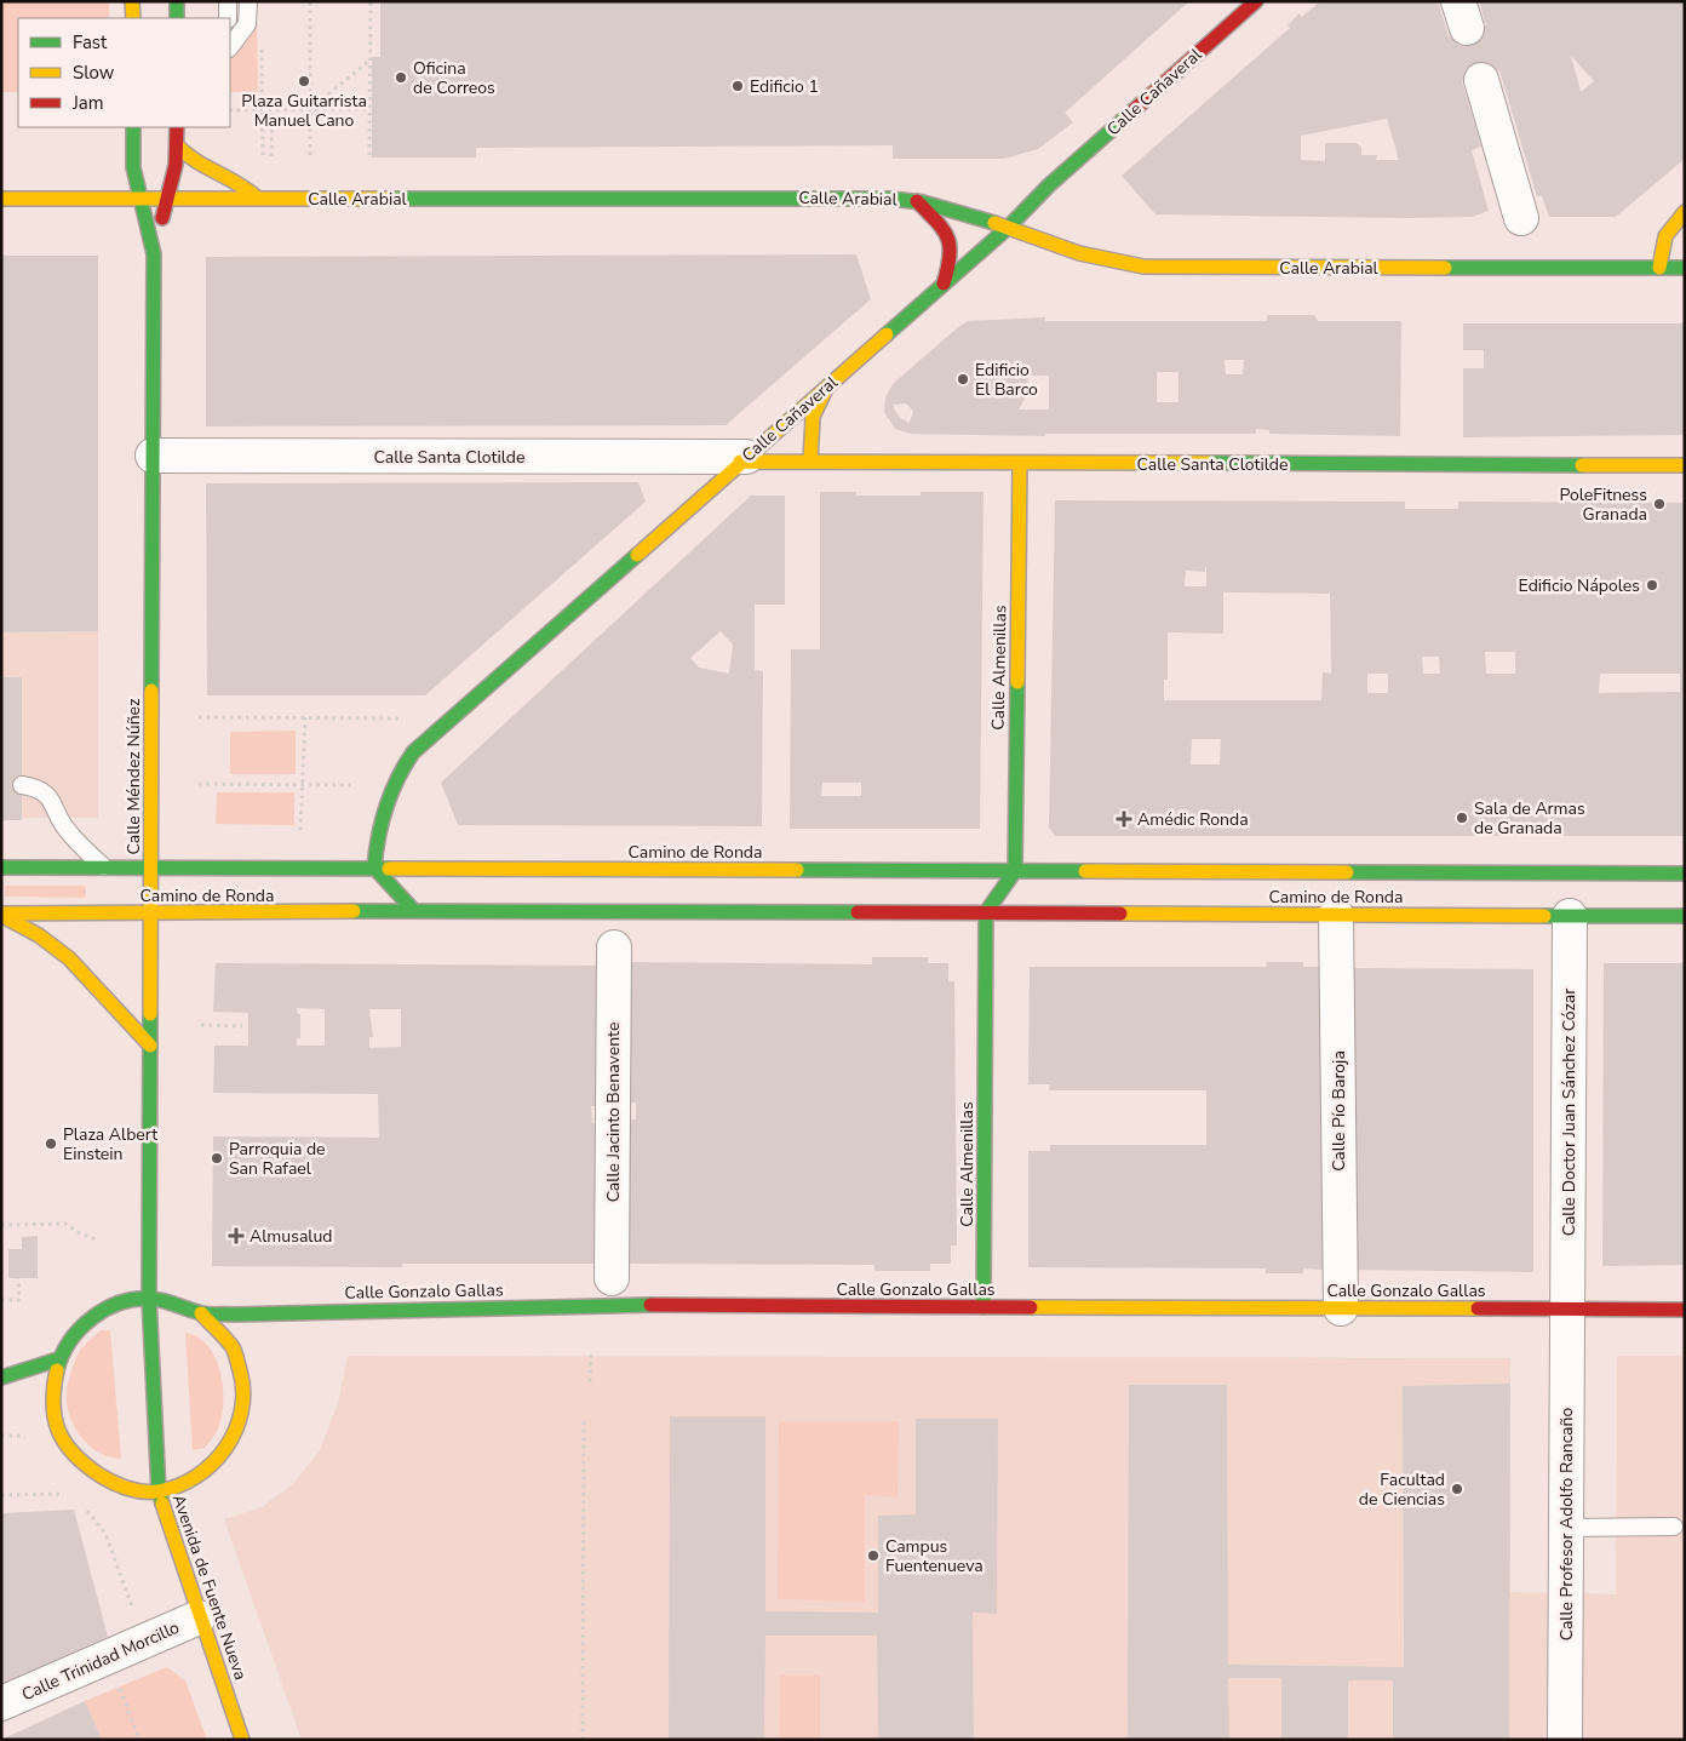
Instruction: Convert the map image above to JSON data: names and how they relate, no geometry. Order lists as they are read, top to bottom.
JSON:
{
  "streets": {
    "main road": [
      "Calle Cañaveral",
      "Calle Arabial",
      "Calle Santa Clotilde",
      "Calle Almenillas",
      "Calle Méndez Núñez",
      "Camino de Ronda",
      "Calle Gonzalo Gallas",
      "Avenida de Fuente Nueva"
    ],
    "street": [
      "Calle Pío Baroja",
      "Calle Jacinto Benavente",
      "Calle Doctor Juan Sánchez Cózar",
      "Calle Profesor Adolfo Rancaño",
      "Calle Trinidad Morcillo"
    ]
  },
  "crossings": [
    ["Calle Cañaveral", "Calle Arabial"],
    ["Calle Cañaveral", "Calle Santa Clotilde"],
    ["Calle Cañaveral", "Camino de Ronda"],
    ["Calle Arabial", "Calle Méndez Núñez"],
    ["Calle Santa Clotilde", "Calle Almenillas"],
    ["Calle Santa Clotilde", "Calle Méndez Núñez"],
    ["Calle Almenillas", "Camino de Ronda"],
    ["Calle Almenillas", "Calle Gonzalo Gallas"],
    ["Calle Méndez Núñez", "Camino de Ronda"],
    ["Calle Méndez Núñez", "Calle Gonzalo Gallas"],
    ["Calle Méndez Núñez", "Avenida de Fuente Nueva"],
    ["Camino de Ronda", "Calle Pío Baroja"],
    ["Camino de Ronda", "Calle Doctor Juan Sánchez Cózar"],
    ["Calle Pío Baroja", "Calle Gonzalo Gallas"],
    ["Calle Doctor Juan Sánchez Cózar", "Calle Gonzalo Gallas"],
    ["Calle Doctor Juan Sánchez Cózar", "Calle Profesor Adolfo Rancaño"],
    ["Calle Gonzalo Gallas", "Calle Profesor Adolfo Rancaño"],
    ["Calle Gonzalo Gallas", "Avenida de Fuente Nueva"],
    ["Avenida de Fuente Nueva", "Calle Trinidad Morcillo"]
  ],
  "places": {
    "other": [
      "Oficina de Correos",
      "Plaza Guitarrista Manuel Cano",
      "Edificio 1",
      "Edificio El Barco",
      "PoleFitness Granada",
      "Edificio Nápoles",
      "Sala de Armas de Granada",
      "Plaza Albert Einstein",
      "Parroquia de San Rafael",
      "Facultad de Ciencias",
      "Campus Fuentenueva"
    ],
    "health": ["Amédic Ronda", "Almusalud"]
  },
  "legend": ["Fast", "Slow", "Jam"]
}
